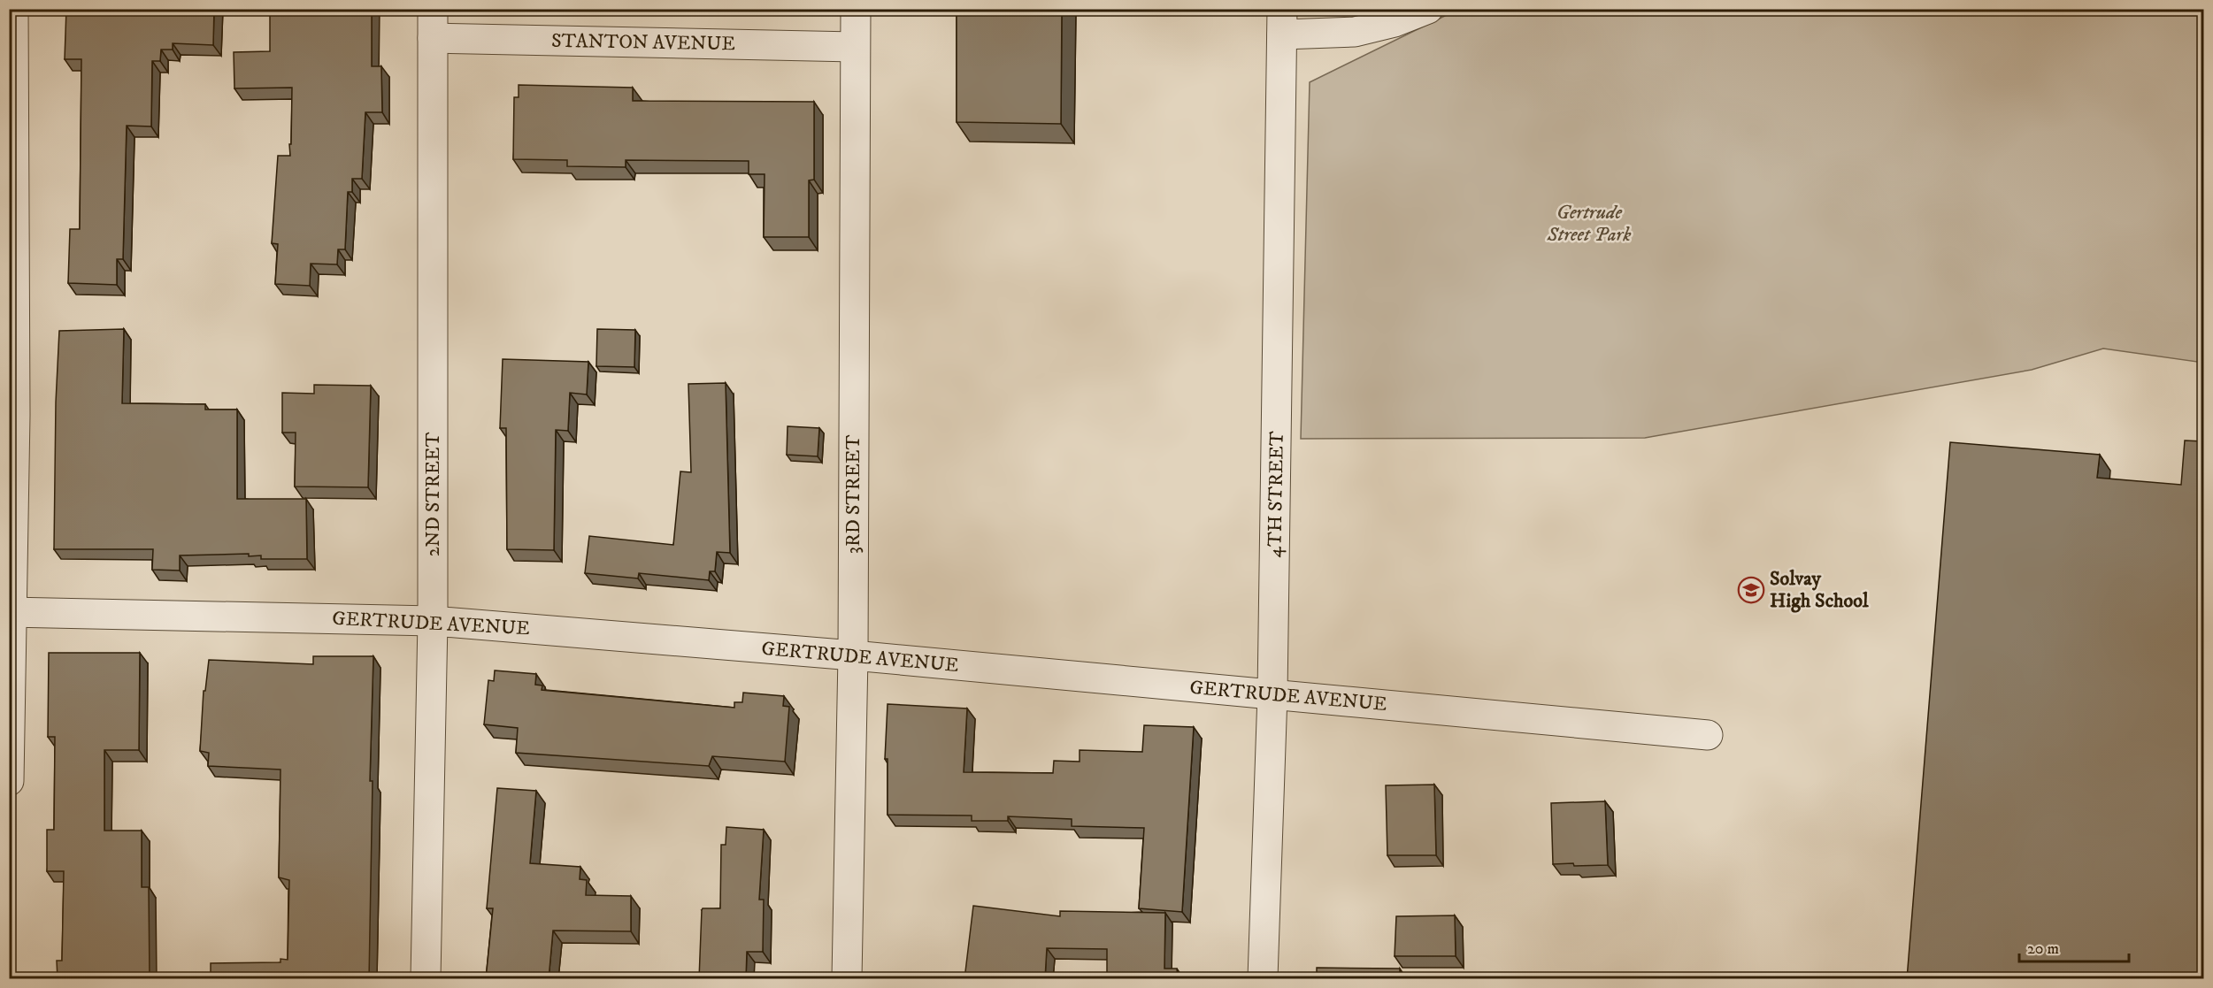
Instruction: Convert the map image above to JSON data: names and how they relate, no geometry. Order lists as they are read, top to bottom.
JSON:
{
  "streets": {
    "street": [
      "STANTON AVENUE",
      "2ND STREET",
      "3RD STREET",
      "4TH STREET",
      "GERTRUDE AVENUE"
    ]
  },
  "crossings": [
    ["STANTON AVENUE", "2ND STREET"],
    ["STANTON AVENUE", "3RD STREET"],
    ["2ND STREET", "GERTRUDE AVENUE"],
    ["3RD STREET", "GERTRUDE AVENUE"],
    ["4TH STREET", "GERTRUDE AVENUE"]
  ],
  "parks": ["Gertrude Street Park"],
  "places": {
    "school or university": ["Solvay High School"]
  },
  "scale_bar": "20 m"
}
